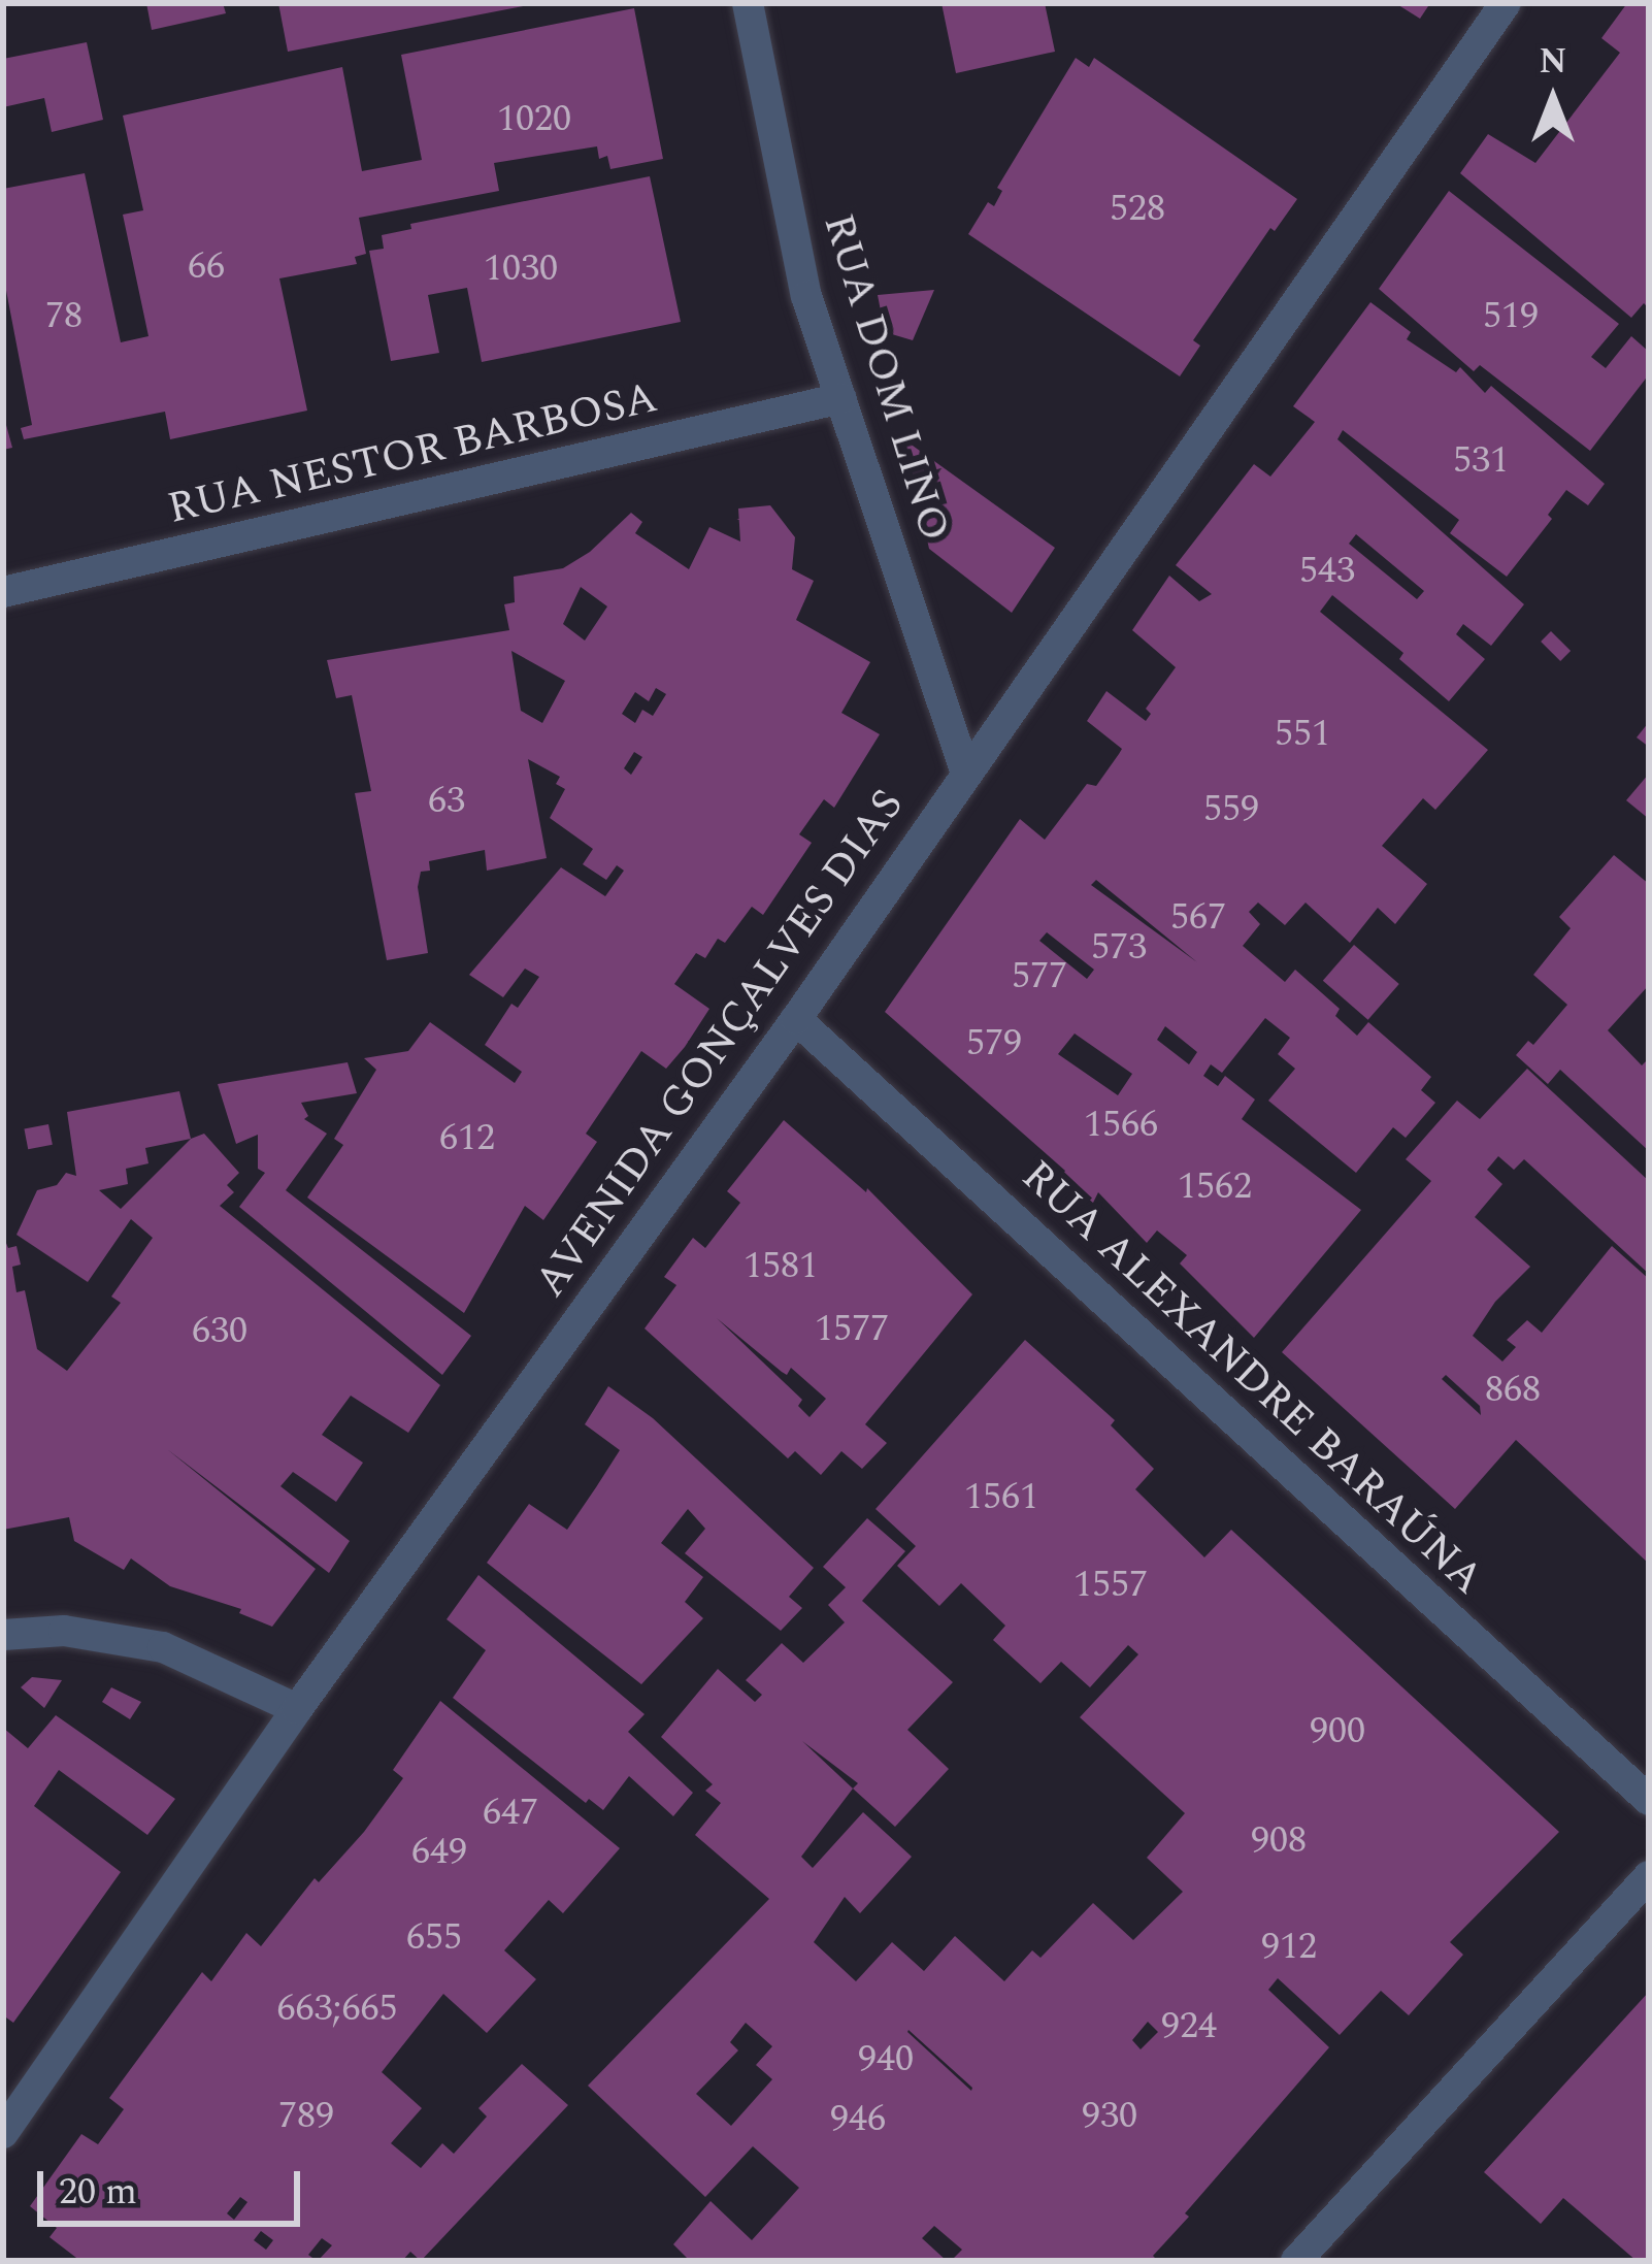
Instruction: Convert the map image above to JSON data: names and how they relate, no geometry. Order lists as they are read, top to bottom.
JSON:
{
  "streets": {
    "street": [
      "RUA DOM LINO",
      "RUA NESTOR BARBOSA",
      "AVENIDA GONÇALVES DIAS",
      "RUA ALEXANDRE BARAÚNA"
    ]
  },
  "crossings": [
    ["RUA DOM LINO", "RUA NESTOR BARBOSA"],
    ["RUA DOM LINO", "AVENIDA GONÇALVES DIAS"],
    ["AVENIDA GONÇALVES DIAS", "RUA ALEXANDRE BARAÚNA"]
  ],
  "house_numbers": [
    "1020",
    "528",
    "66",
    "1030",
    "78",
    "519",
    "531",
    "543",
    "551",
    "63",
    "559",
    "567",
    "573",
    "577",
    "579",
    "1566",
    "612",
    "1562",
    "1581",
    "1577",
    "630",
    "868",
    "1561",
    "1557",
    "900",
    "647",
    "908",
    "649",
    "655",
    "912",
    "663;665",
    "924",
    "940",
    "789",
    "930",
    "946"
  ],
  "scale_bar": "20 m",
  "north": "top"
}
